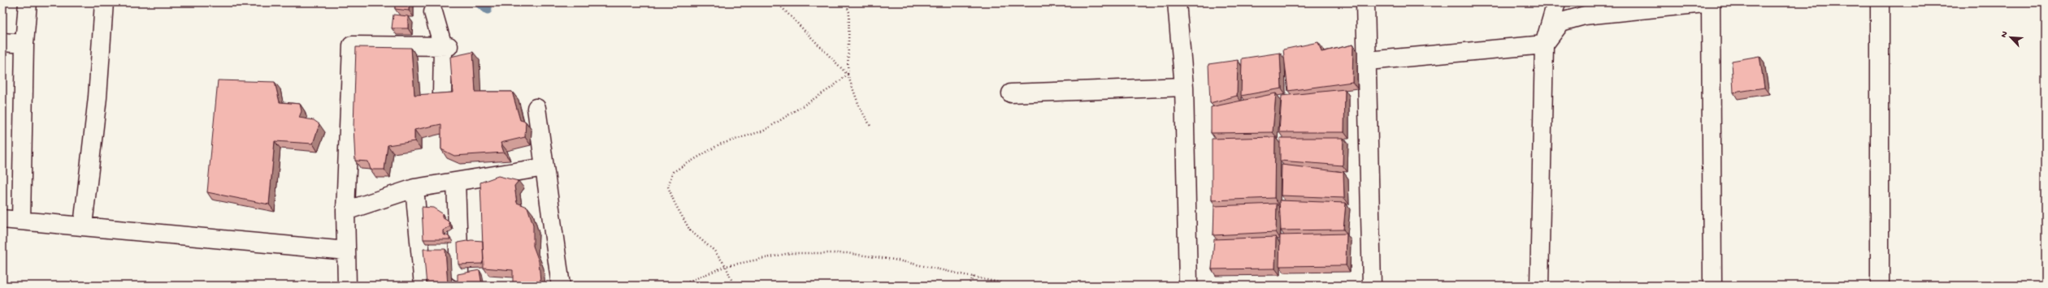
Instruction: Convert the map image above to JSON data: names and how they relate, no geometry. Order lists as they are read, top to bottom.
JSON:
{
  "north": "top left"
}
